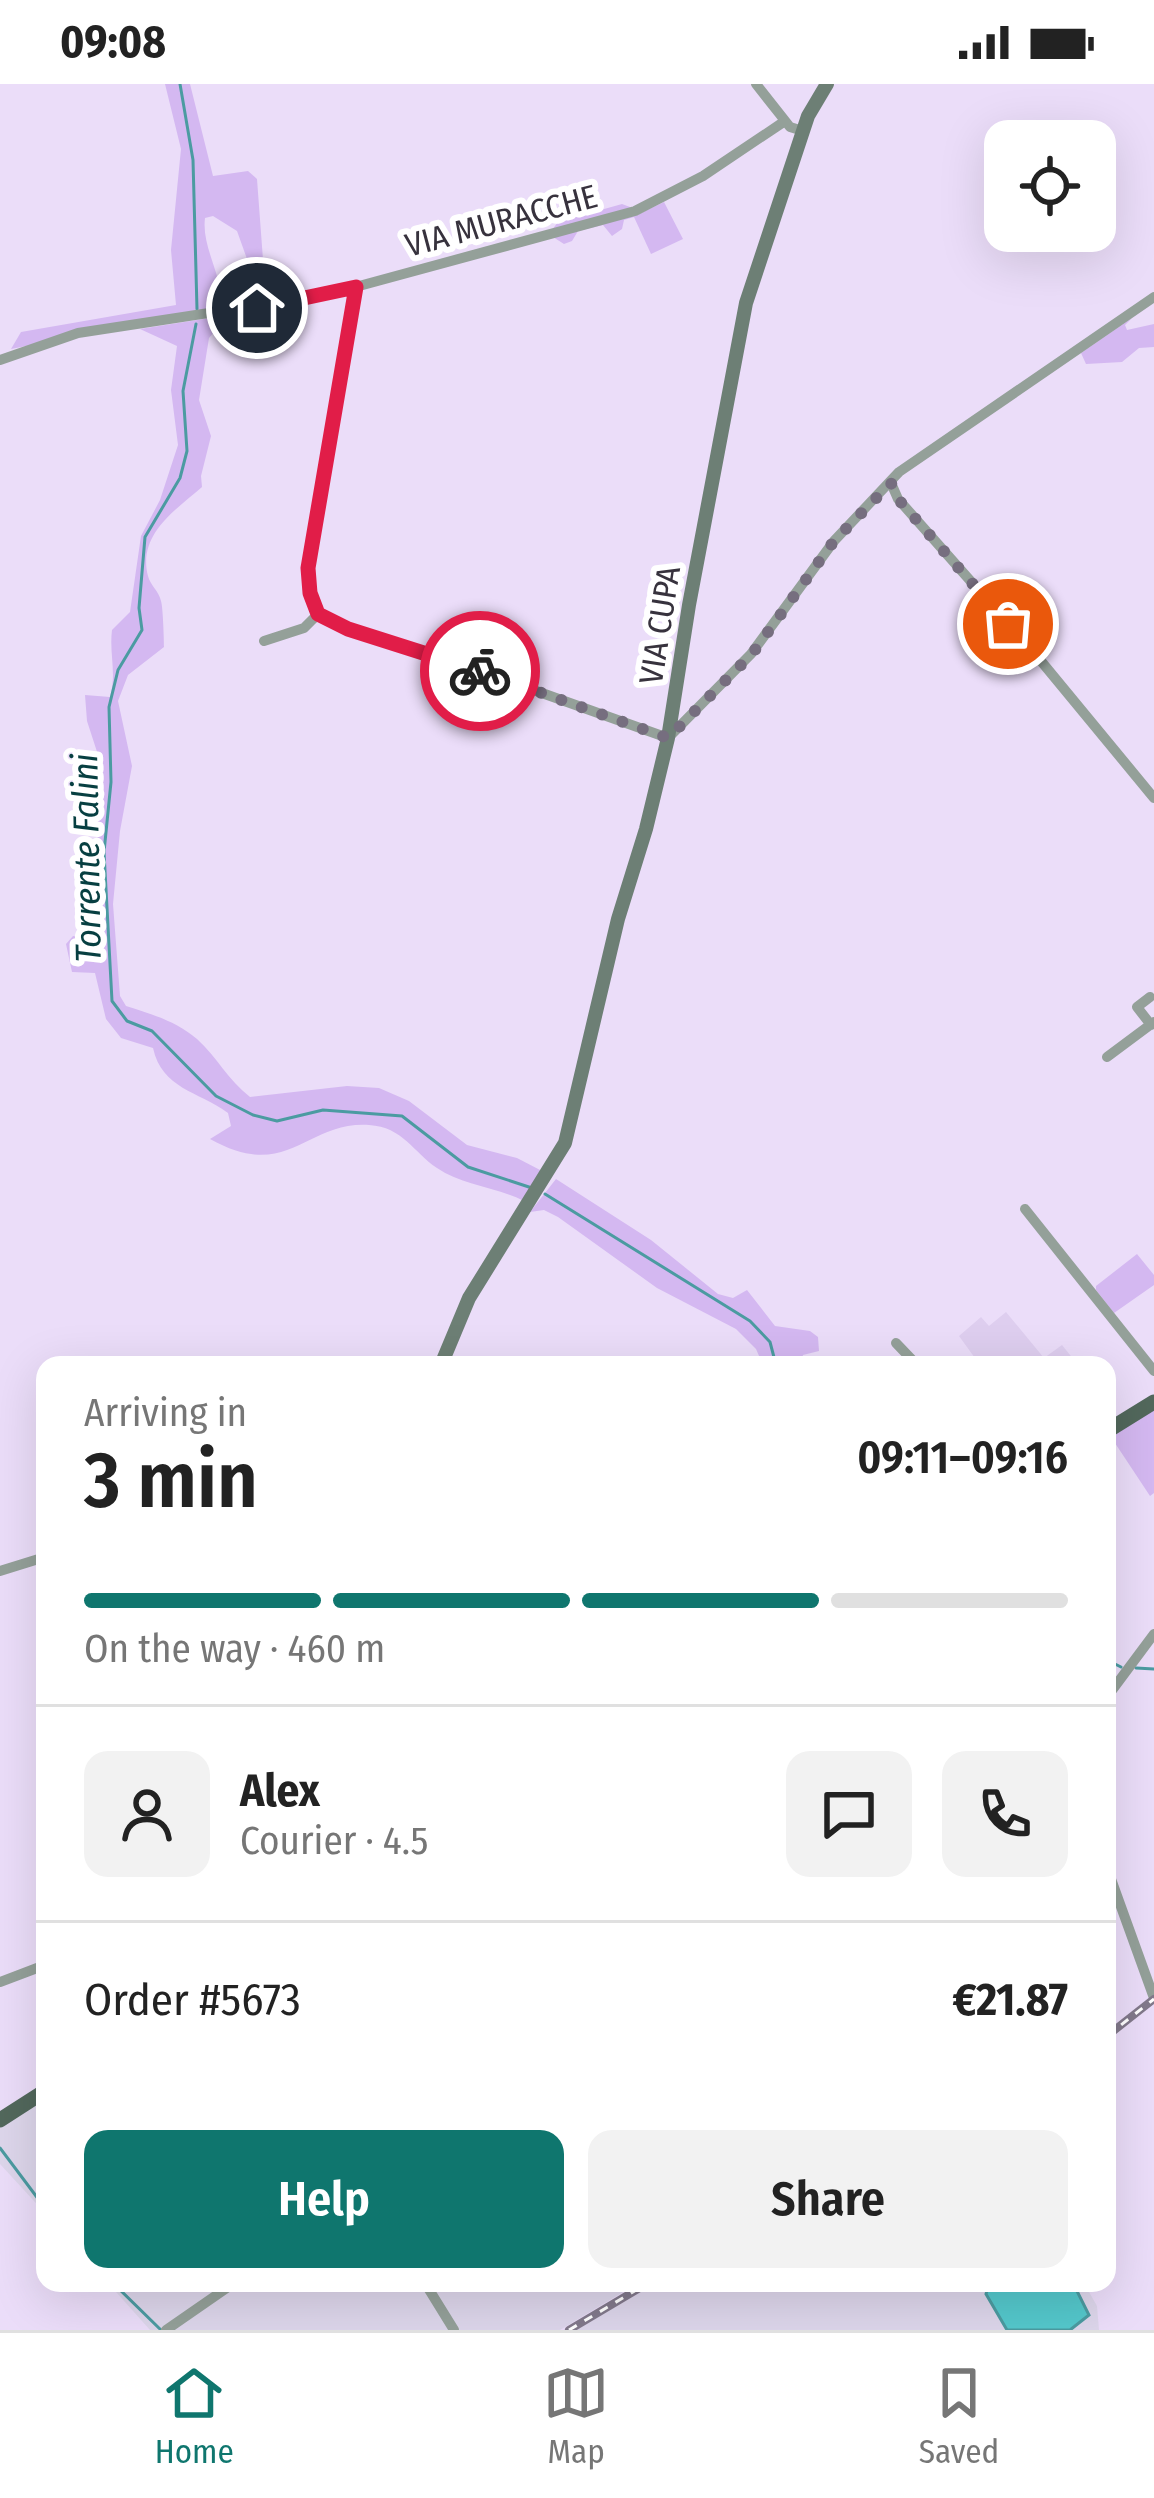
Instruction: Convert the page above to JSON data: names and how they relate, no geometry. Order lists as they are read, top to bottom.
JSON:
{
  "streets": {
    "street": ["VIA MURACCHE", "VIA CUPA"]
  },
  "water": ["Torrente Falini"],
  "page": {
    "status": "09:08",
    "heading": ["3 min", "Arriving in", "09:11–09:16"],
    "panel": [
      "Alex",
      "Courier · 4.5",
      "Order #5673",
      "€21.87"
    ],
    "bar": "On the way · 460 m",
    "buttons": ["Help", "Share"],
    "tabs": ["Home", "Map", "Saved"]
  }
}
